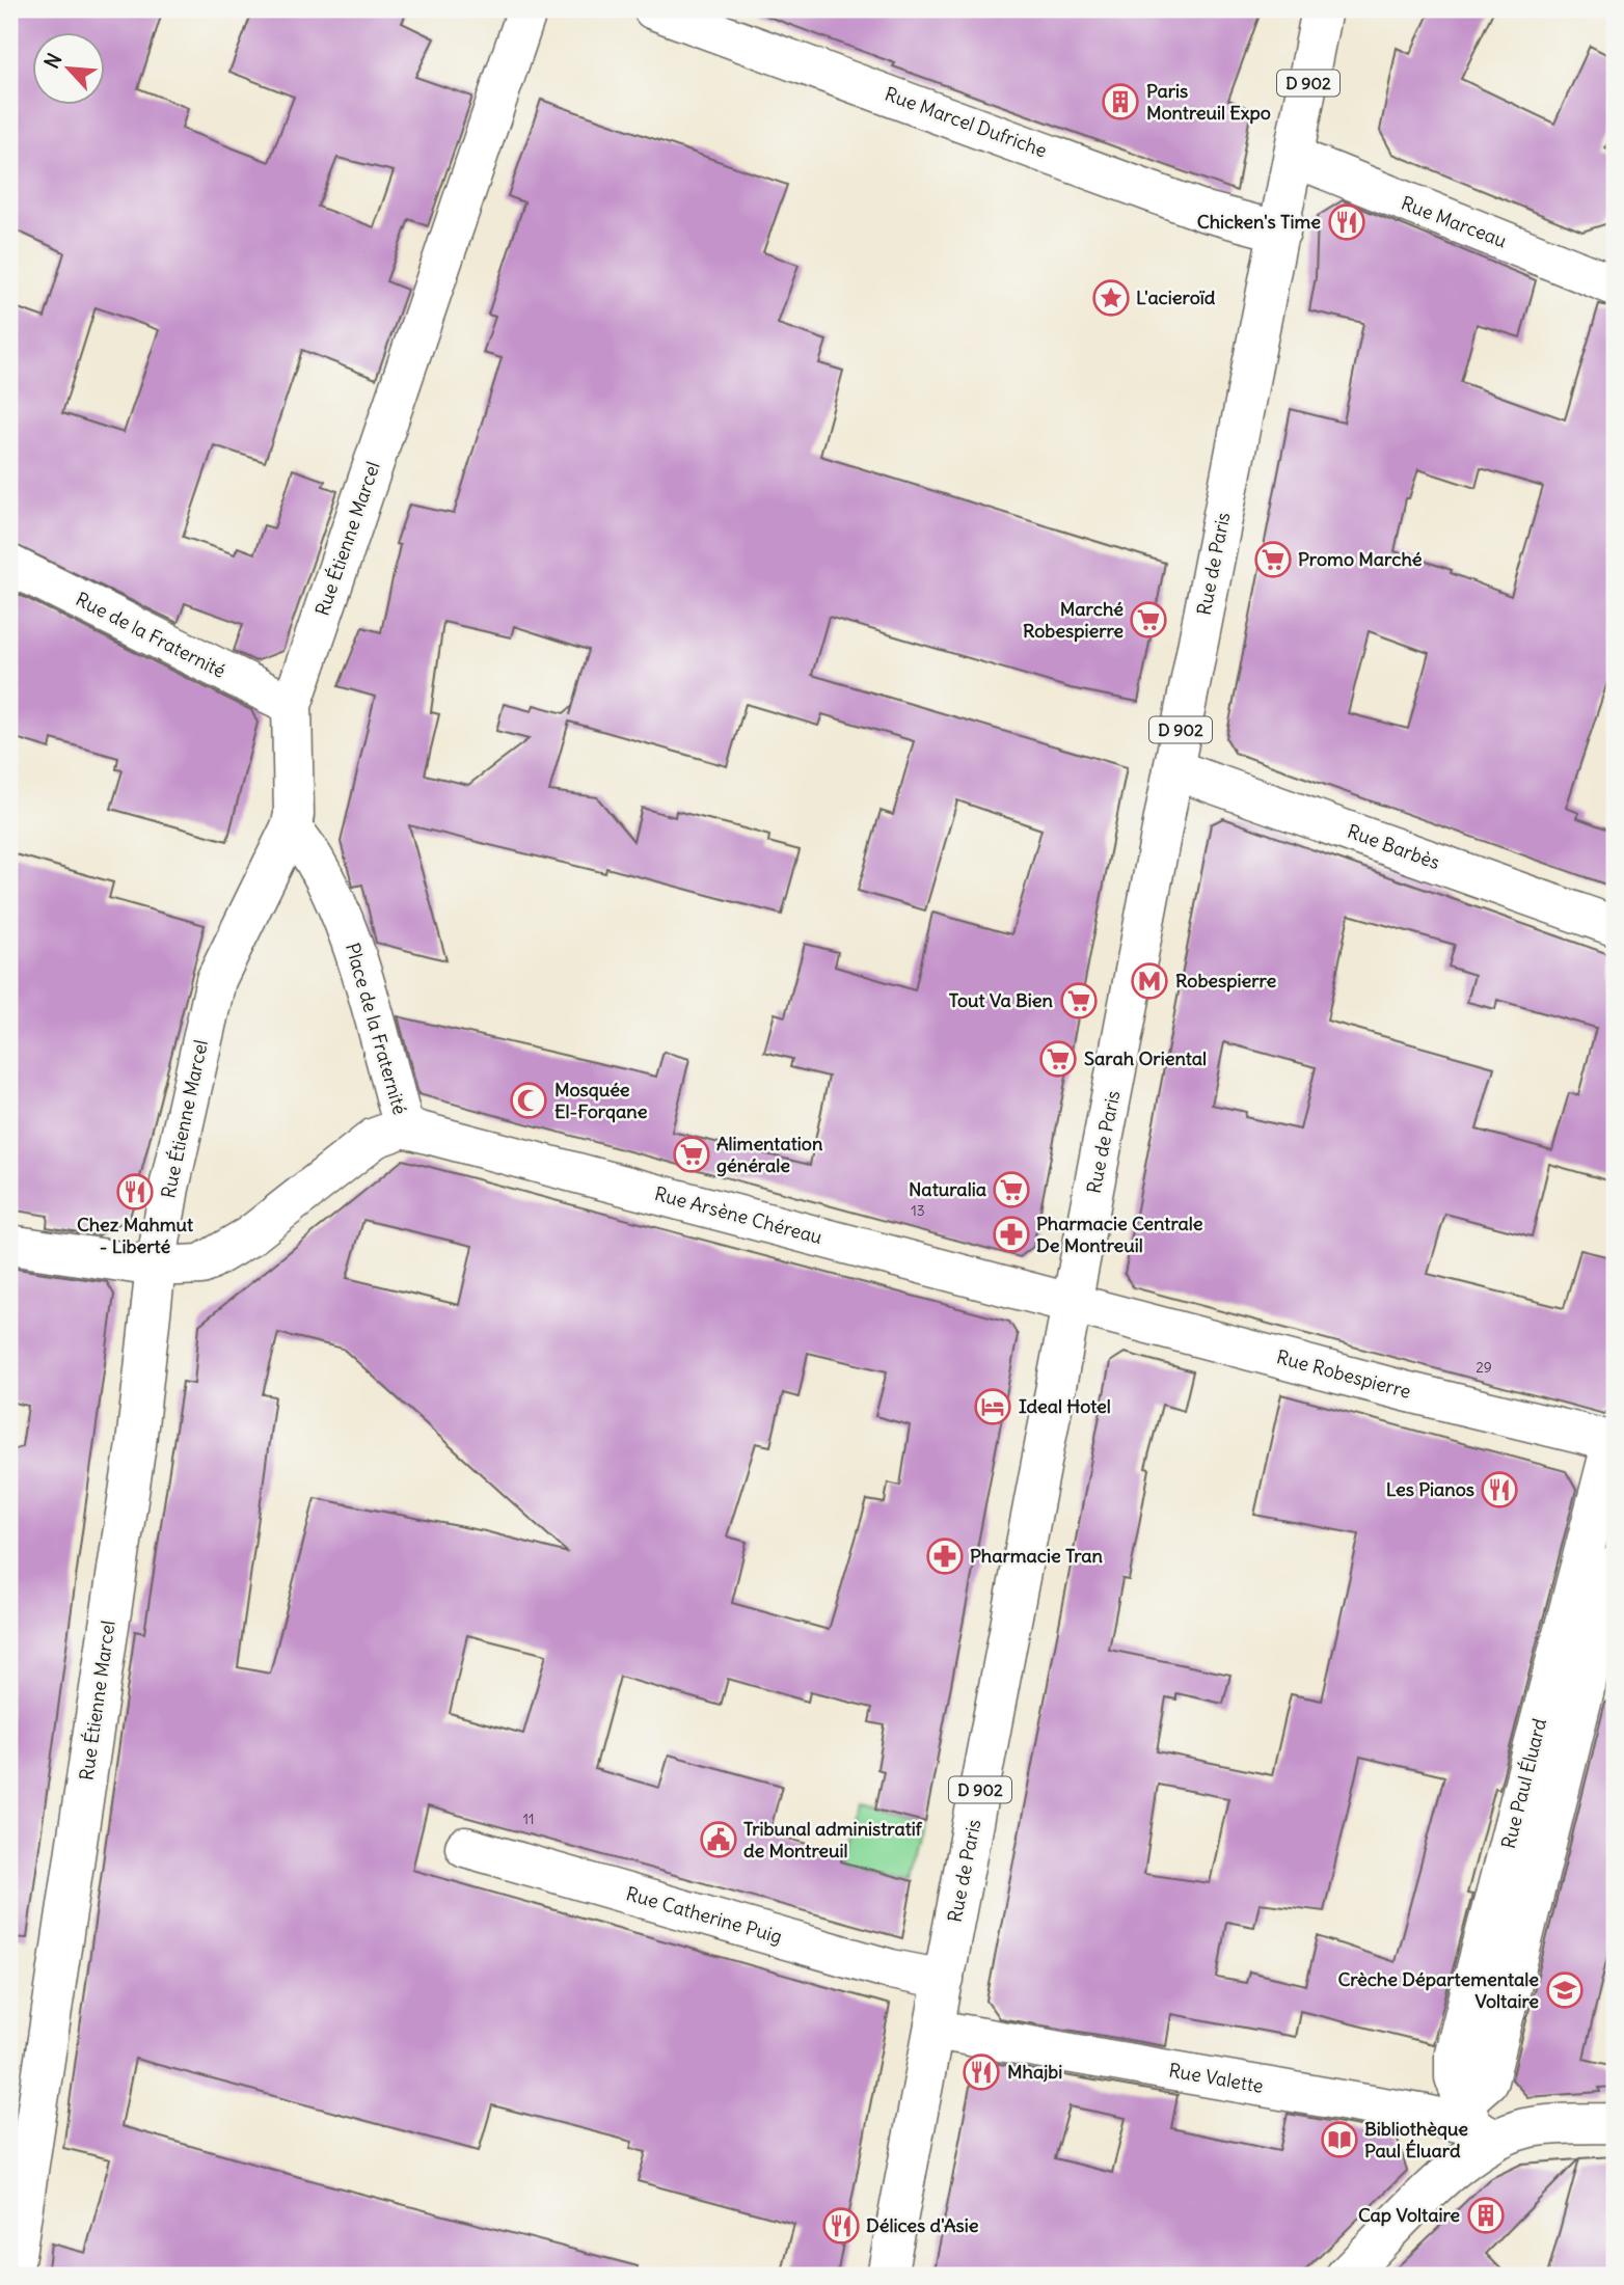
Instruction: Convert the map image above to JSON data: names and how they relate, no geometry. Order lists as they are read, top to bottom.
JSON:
{
  "streets": {
    "street": [
      "D 902",
      "Rue Marcel Dufriche",
      "Rue Marceau",
      "Rue Étienne Marcel",
      "Rue de Paris",
      "Rue de la Fraternité",
      "Rue Barbès",
      "Place de la Fraternité",
      "Rue Arsène Chéreau",
      "Rue Robespierre",
      "Rue Paul Éluard",
      "Rue Catherine Puig",
      "Rue Valette"
    ]
  },
  "crossings": [
    ["Rue Marcel Dufriche", "Rue de Paris"],
    ["Rue Marceau", "Rue de Paris"],
    ["Rue Étienne Marcel", "Rue de la Fraternité"],
    ["Rue Étienne Marcel", "Place de la Fraternité"],
    ["Rue de Paris", "Rue Barbès"],
    ["Rue de Paris", "Rue Arsène Chéreau"],
    ["Rue de Paris", "Rue Robespierre"],
    ["Rue de Paris", "Rue Catherine Puig"],
    ["Rue de Paris", "Rue Valette"],
    ["Place de la Fraternité", "Rue Arsène Chéreau"],
    ["Rue Arsène Chéreau", "Rue Robespierre"],
    ["Rue Robespierre", "Rue Paul Éluard"],
    ["Rue Paul Éluard", "Rue Valette"]
  ],
  "places": {
    "building": ["Paris Montreuil Expo", "Cap Voltaire"],
    "restaurant": [
      "Chicken's Time",
      "Chez Mahmut - Liberté",
      "Les Pianos",
      "Mhajbi",
      "Délices d'Asie"
    ],
    "place": ["L'acieroïd"],
    "supermarket": [
      "Promo Marché",
      "Marché Robespierre",
      "Tout Va Bien",
      "Sarah Oriental",
      "Alimentation générale",
      "Naturalia"
    ],
    "metro station": ["Robespierre"],
    "mosque": ["Mosquée El-Forqane"],
    "pharmacy": ["Pharmacie Centrale De Montreuil", "Pharmacie Tran"],
    "hotel": ["Ideal Hotel"],
    "public building": ["Tribunal administratif de Montreuil"],
    "school or university": ["Crèche Départementale Voltaire"],
    "library": ["Bibliothèque Paul Éluard"]
  },
  "house_numbers": ["13", "29", "11"],
  "north": "top left"
}
